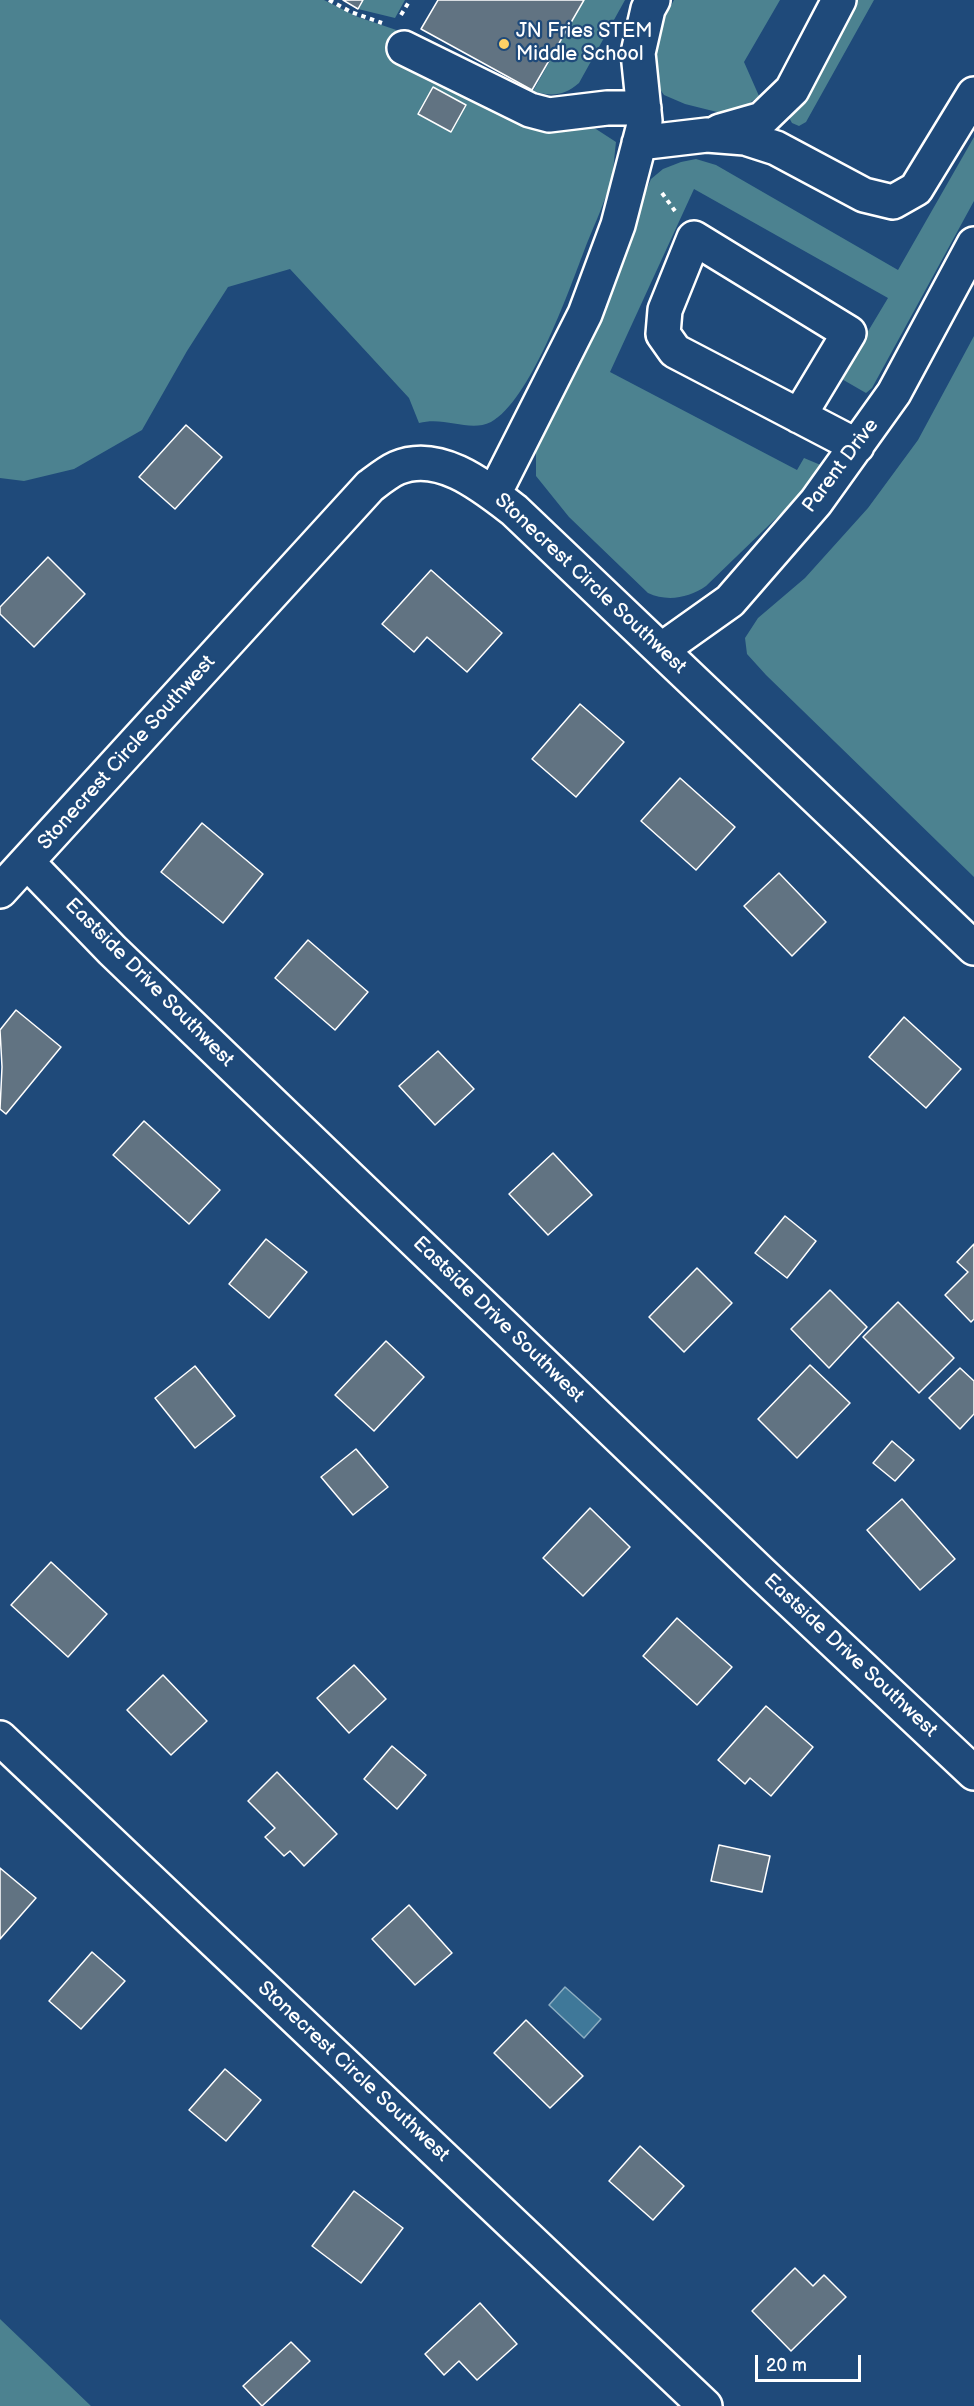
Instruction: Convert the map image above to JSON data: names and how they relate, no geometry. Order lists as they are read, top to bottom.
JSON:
{
  "streets": {
    "street": ["Parent Drive", "Stonecrest Circle Southwest", "Eastside Drive Southwest"]
  },
  "crossings": [
    ["Parent Drive", "Stonecrest Circle Southwest"],
    ["Stonecrest Circle Southwest", "Eastside Drive Southwest"]
  ],
  "places": ["JN Fries STEM Middle School"],
  "scale_bar": "20 m"
}
